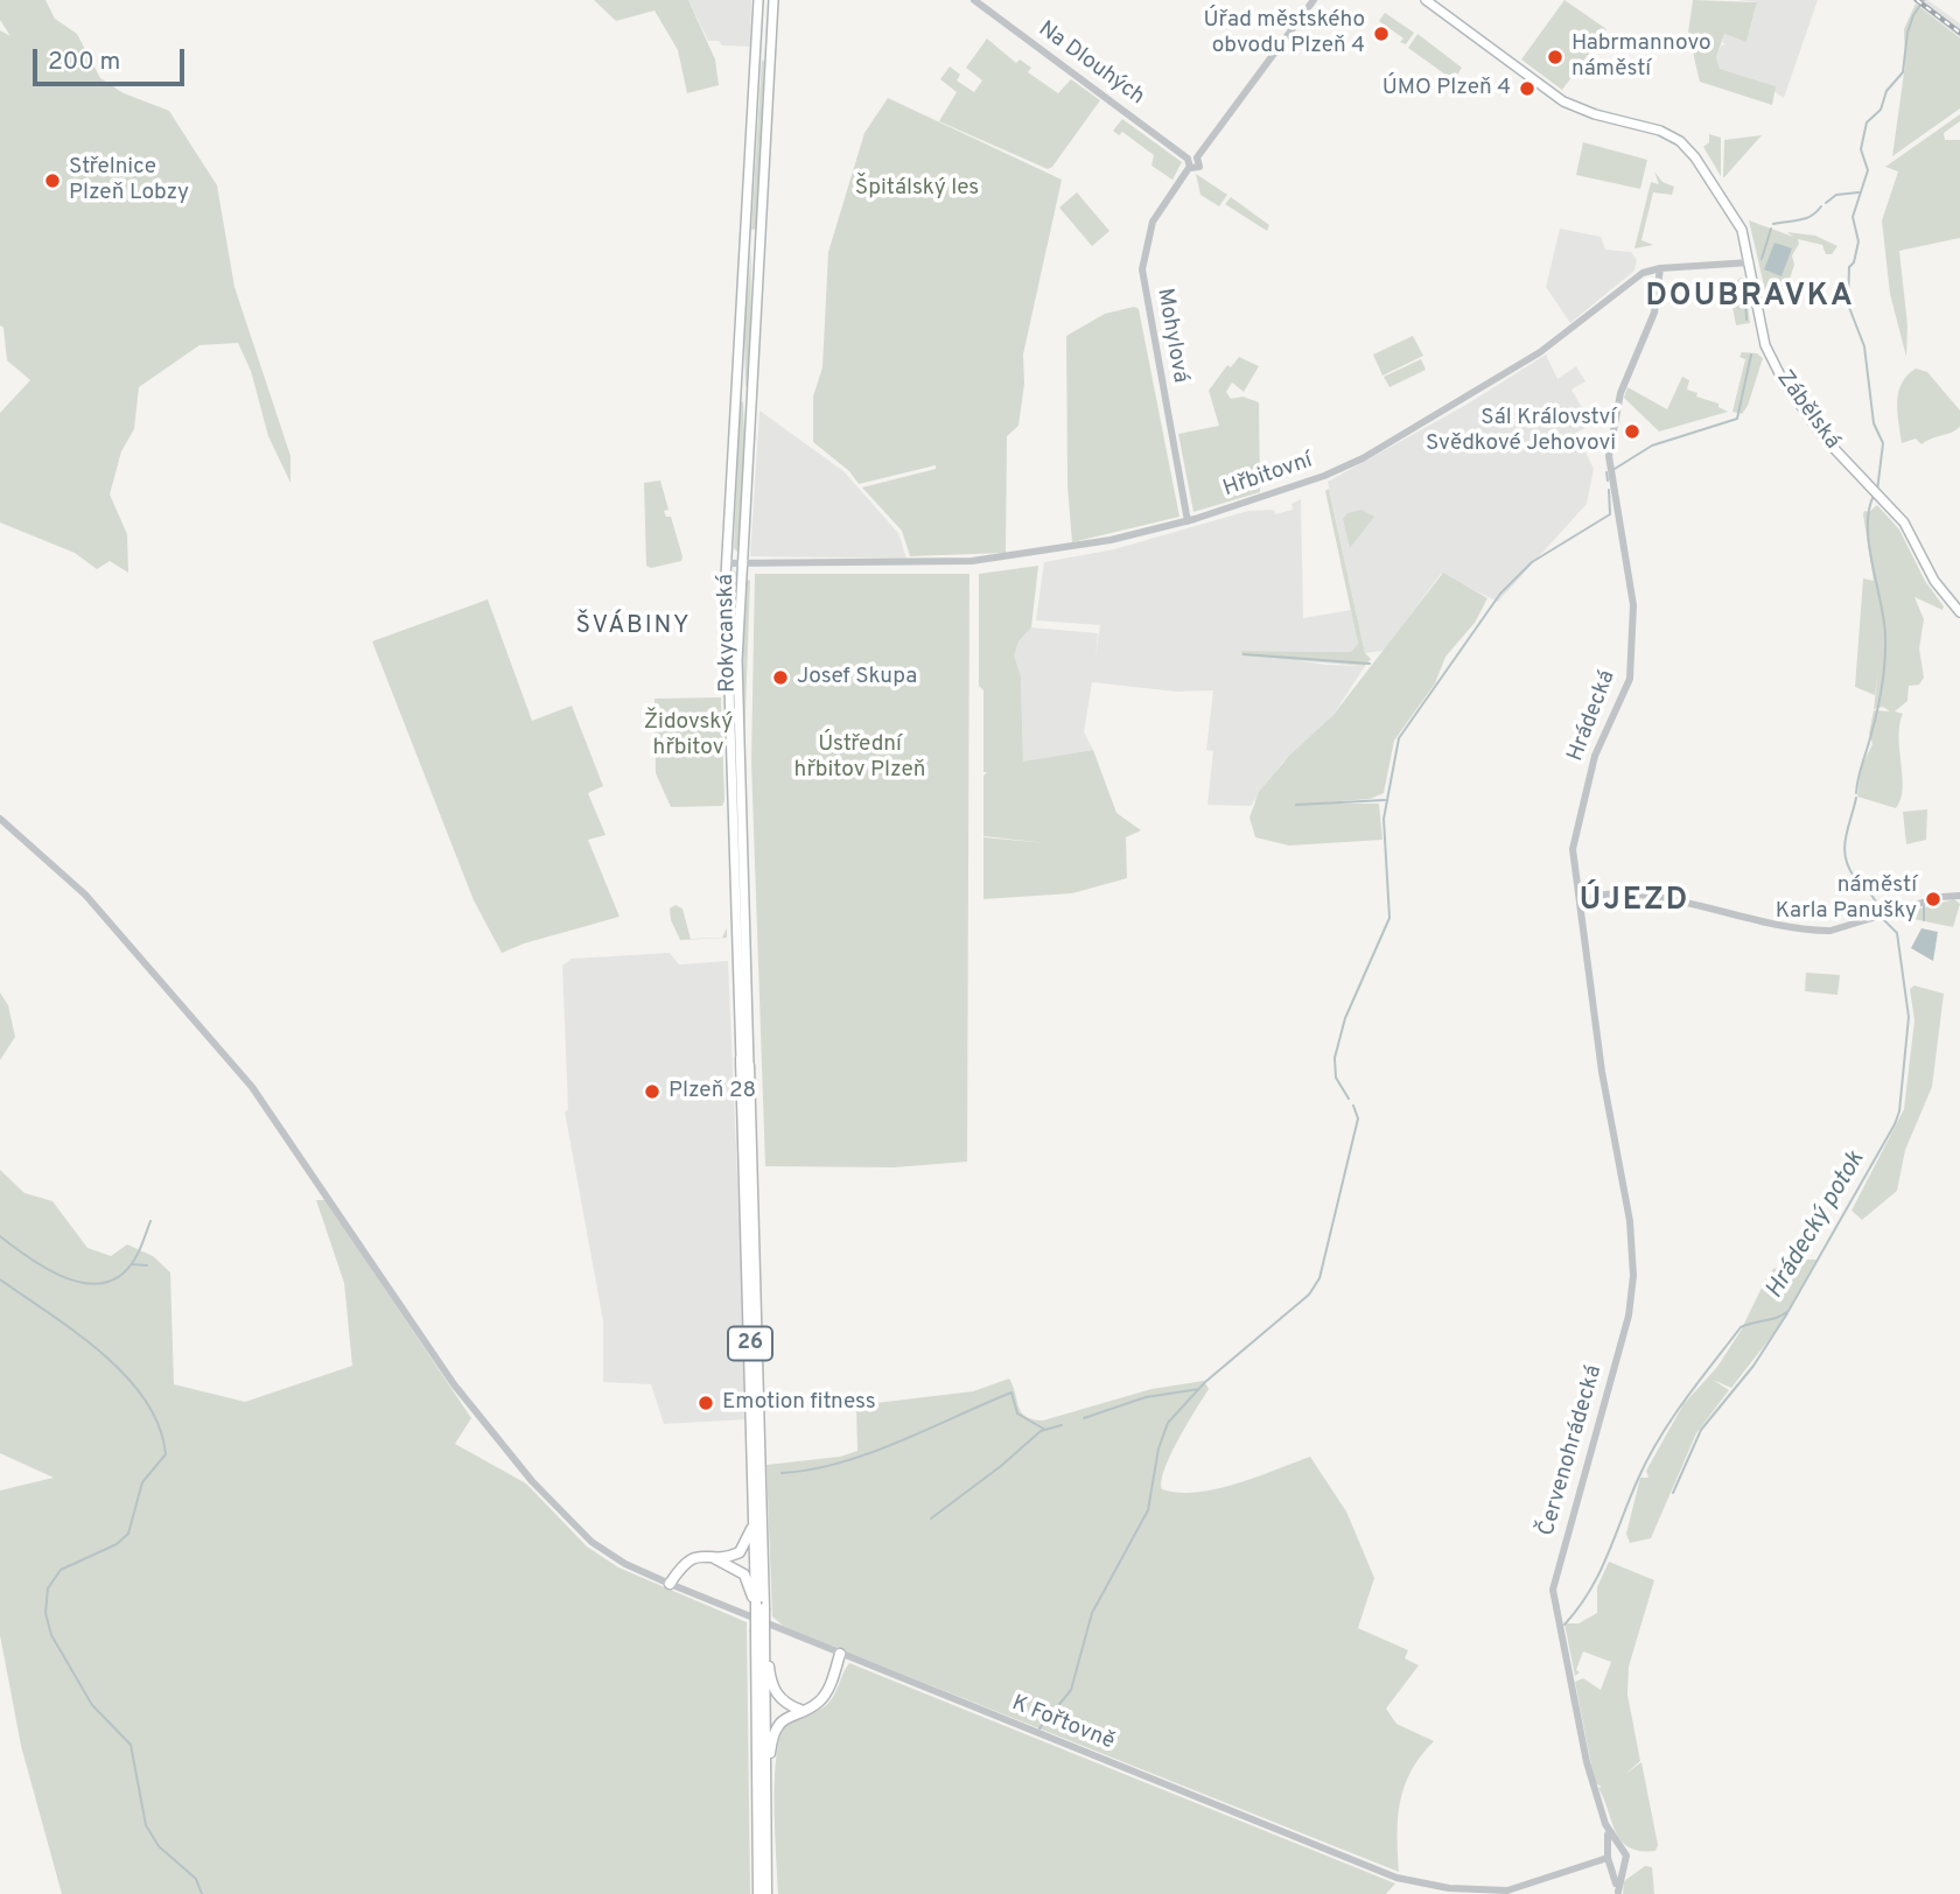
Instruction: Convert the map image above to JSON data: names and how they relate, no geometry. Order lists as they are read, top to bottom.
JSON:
{
  "streets": {
    "highway": ["Rokycanská", "26"],
    "main road": ["Zábělská"],
    "street": [
      "Na Dlouhých",
      "Mohylová",
      "Hřbitovní",
      "Hrádecká",
      "Červenohrádecká",
      "K Fořtovně"
    ]
  },
  "crossings": [
    ["Mohylová", "Hřbitovní"],
    ["Zábělská", "Hřbitovní"],
    ["Hřbitovní", "Rokycanská"],
    ["Hřbitovní", "Hrádecká"],
    ["Rokycanská", "26"],
    ["Hrádecká", "Červenohrádecká"],
    ["Červenohrádecká", "K Fořtovně"]
  ],
  "districts": ["DOUBRAVKA", "ŠVÁBINY", "ÚJEZD"],
  "water": ["Hrádecký potok"],
  "parks": ["Špitálský les", "Židovský hřbitov", "Ústřední hřbitov Plzeň"],
  "places": [
    "Úřad městského obvodu Plzeň 4",
    "Habrmannovo náměstí",
    "ÚMO Plzeň 4",
    "Střelnice Plzeň Lobzy",
    "Sál Království Svědkové Jehovovi",
    "Josef Skupa",
    "náměstí Karla Panušky",
    "Plzeň 28",
    "Emotion fitness"
  ],
  "scale_bar": "200 m"
}
